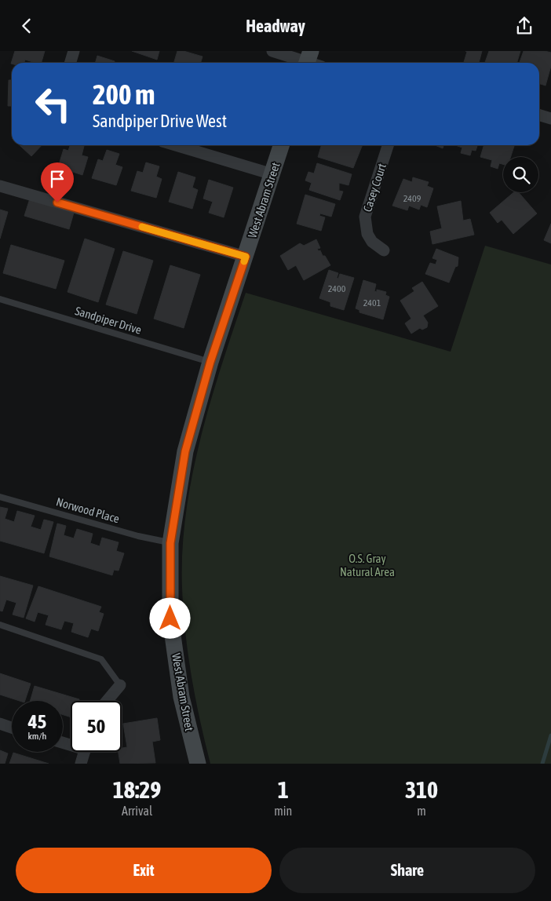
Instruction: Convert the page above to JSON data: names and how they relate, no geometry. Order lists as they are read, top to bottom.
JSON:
{
  "streets": {
    "main road": ["West Abram Street"],
    "street": ["Casey Court"],
    "lane": ["Sandpiper Drive", "Norwood Place"]
  },
  "crossings": [
    ["West Abram Street", "Sandpiper Drive"],
    ["West Abram Street", "Norwood Place"]
  ],
  "parks": ["O.S. Gray Natural Area"],
  "house_numbers": ["2409", "2400", "2401"],
  "page": {
    "header": "Headway",
    "turn": ["200 m", "Sandpiper Drive West"],
    "speed": "45 km/h",
    "limit": "50",
    "eta": [
      "18:29",
      "Arrival",
      "1",
      "min",
      "310",
      "m"
    ],
    "buttons": ["Exit", "Share"]
  }
}
